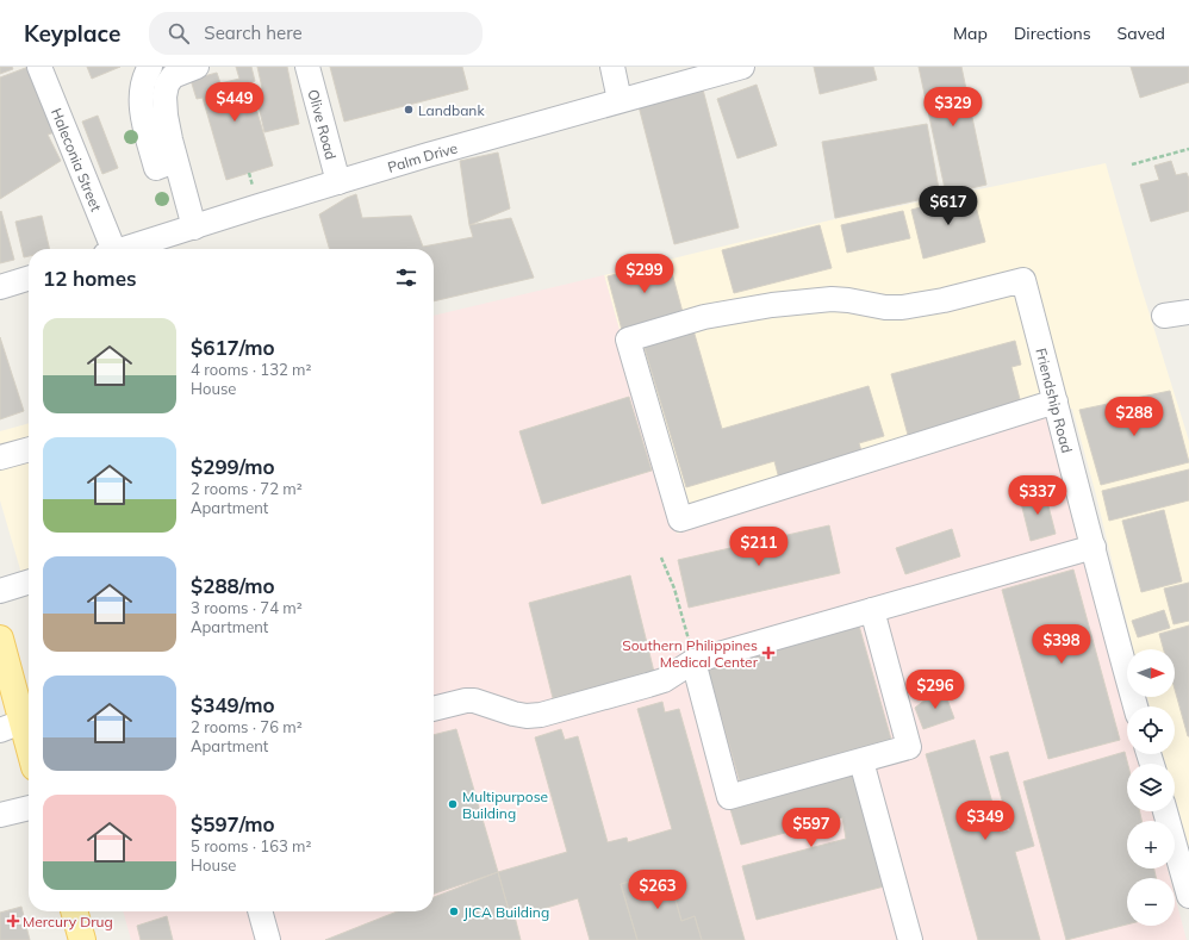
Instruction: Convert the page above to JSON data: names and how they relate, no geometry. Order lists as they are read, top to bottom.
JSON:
{
  "streets": {
    "street": [
      "Olive Road",
      "Palm Drive",
      "Haleconia Street",
      "Friendship Road"
    ]
  },
  "crossings": [
    ["Olive Road", "Palm Drive"]
  ],
  "places": {
    "other": ["Landbank", "Multipurpose Building", "JICA Building"],
    "health": ["Southern Philippines Medical Center", "Mercury Drug"]
  },
  "north": "right",
  "page": {
    "header": "Keyplace",
    "search": "Search here",
    "nav": ["Map", "Directions", "Saved"],
    "price": [
      "$449",
      "$329",
      "$617",
      "$299",
      "$288",
      "$337",
      "$211",
      "$398",
      "$296",
      "$349",
      "$597",
      "$263"
    ],
    "heading": "12 homes",
    "list": [
      {
        "name": "$617/mo",
        "note": "4 rooms · 132 m² · House"
      },
      {
        "name": "$299/mo",
        "note": "2 rooms · 72 m² · Apartment"
      },
      {
        "name": "$288/mo",
        "note": "3 rooms · 74 m² · Apartment"
      },
      {
        "name": "$349/mo",
        "note": "2 rooms · 76 m² · Apartment"
      },
      {
        "name": "$597/mo",
        "note": "5 rooms · 163 m² · House"
      }
    ],
    "map_buttons": ["+", "−"]
  }
}
